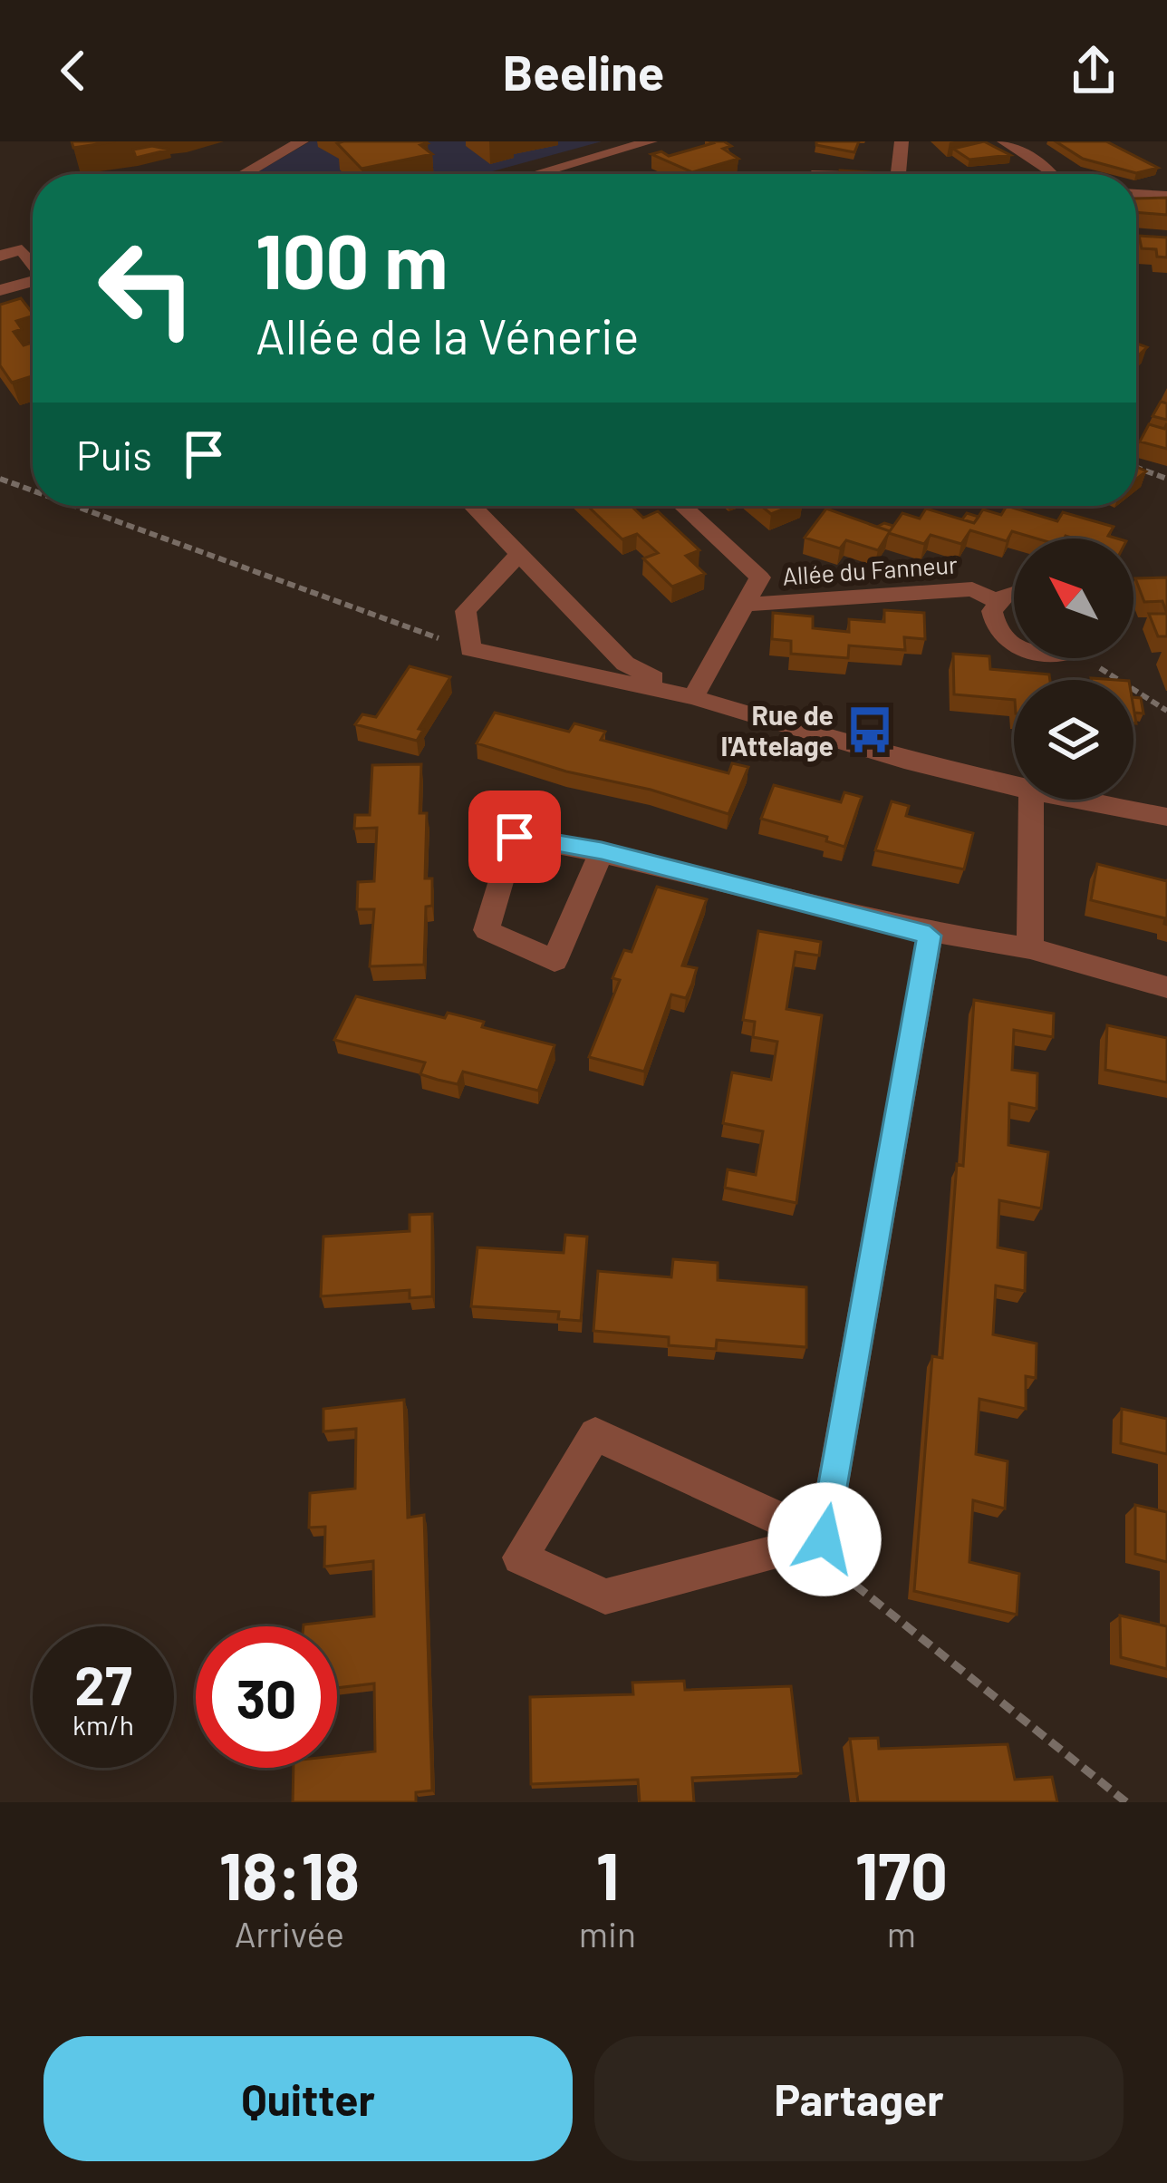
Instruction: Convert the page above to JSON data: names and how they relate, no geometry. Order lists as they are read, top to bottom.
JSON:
{
  "streets": {
    "street": ["Allée du Fanneur"]
  },
  "places": {
    "bus stop": ["Rue de l'Attelage"]
  },
  "north": "top left",
  "page": {
    "header": "Beeline",
    "turn": ["100 m", "Allée de la Vénerie"],
    "then": "Puis",
    "speed": "27 km/h",
    "limit": "30",
    "eta": [
      "18:18",
      "Arrivée",
      "1",
      "min",
      "170",
      "m"
    ],
    "buttons": ["Quitter", "Partager"]
  }
}
